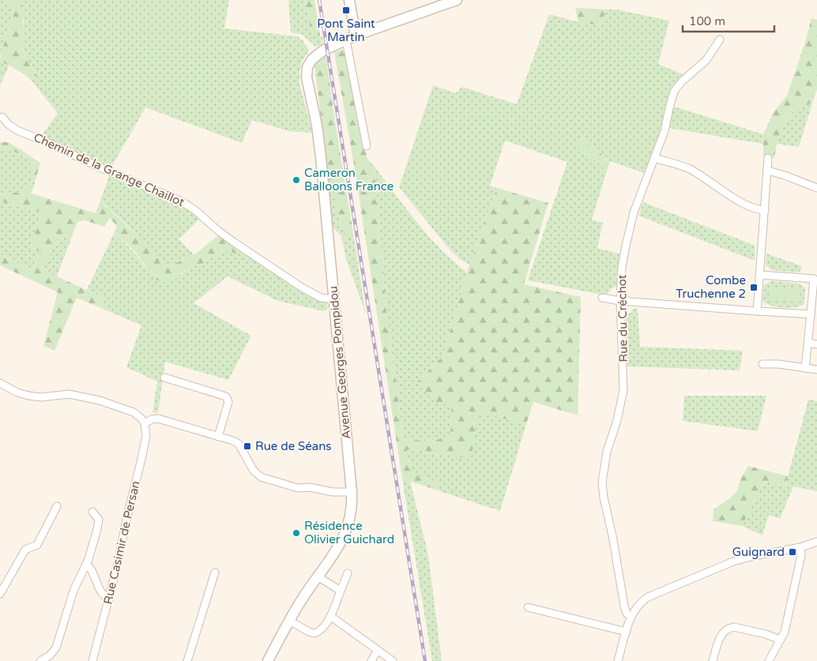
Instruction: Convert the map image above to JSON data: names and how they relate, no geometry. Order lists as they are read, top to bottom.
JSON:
{
  "streets": {
    "main road": ["Avenue Georges Pompidou"],
    "street": ["Chemin de la Grange Chaillot", "Rue du Créchot", "Rue Casimir de Persan"]
  },
  "crossings": [
    ["Chemin de la Grange Chaillot", "Avenue Georges Pompidou"]
  ],
  "places": {
    "transit": [
      "Pont Saint Martin",
      "Combe Truchenne 2",
      "Rue de Séans",
      "Guignard"
    ],
    "other": ["Cameron Balloons France", "Résidence Olivier Guichard"]
  },
  "scale_bar": "100 m"
}
